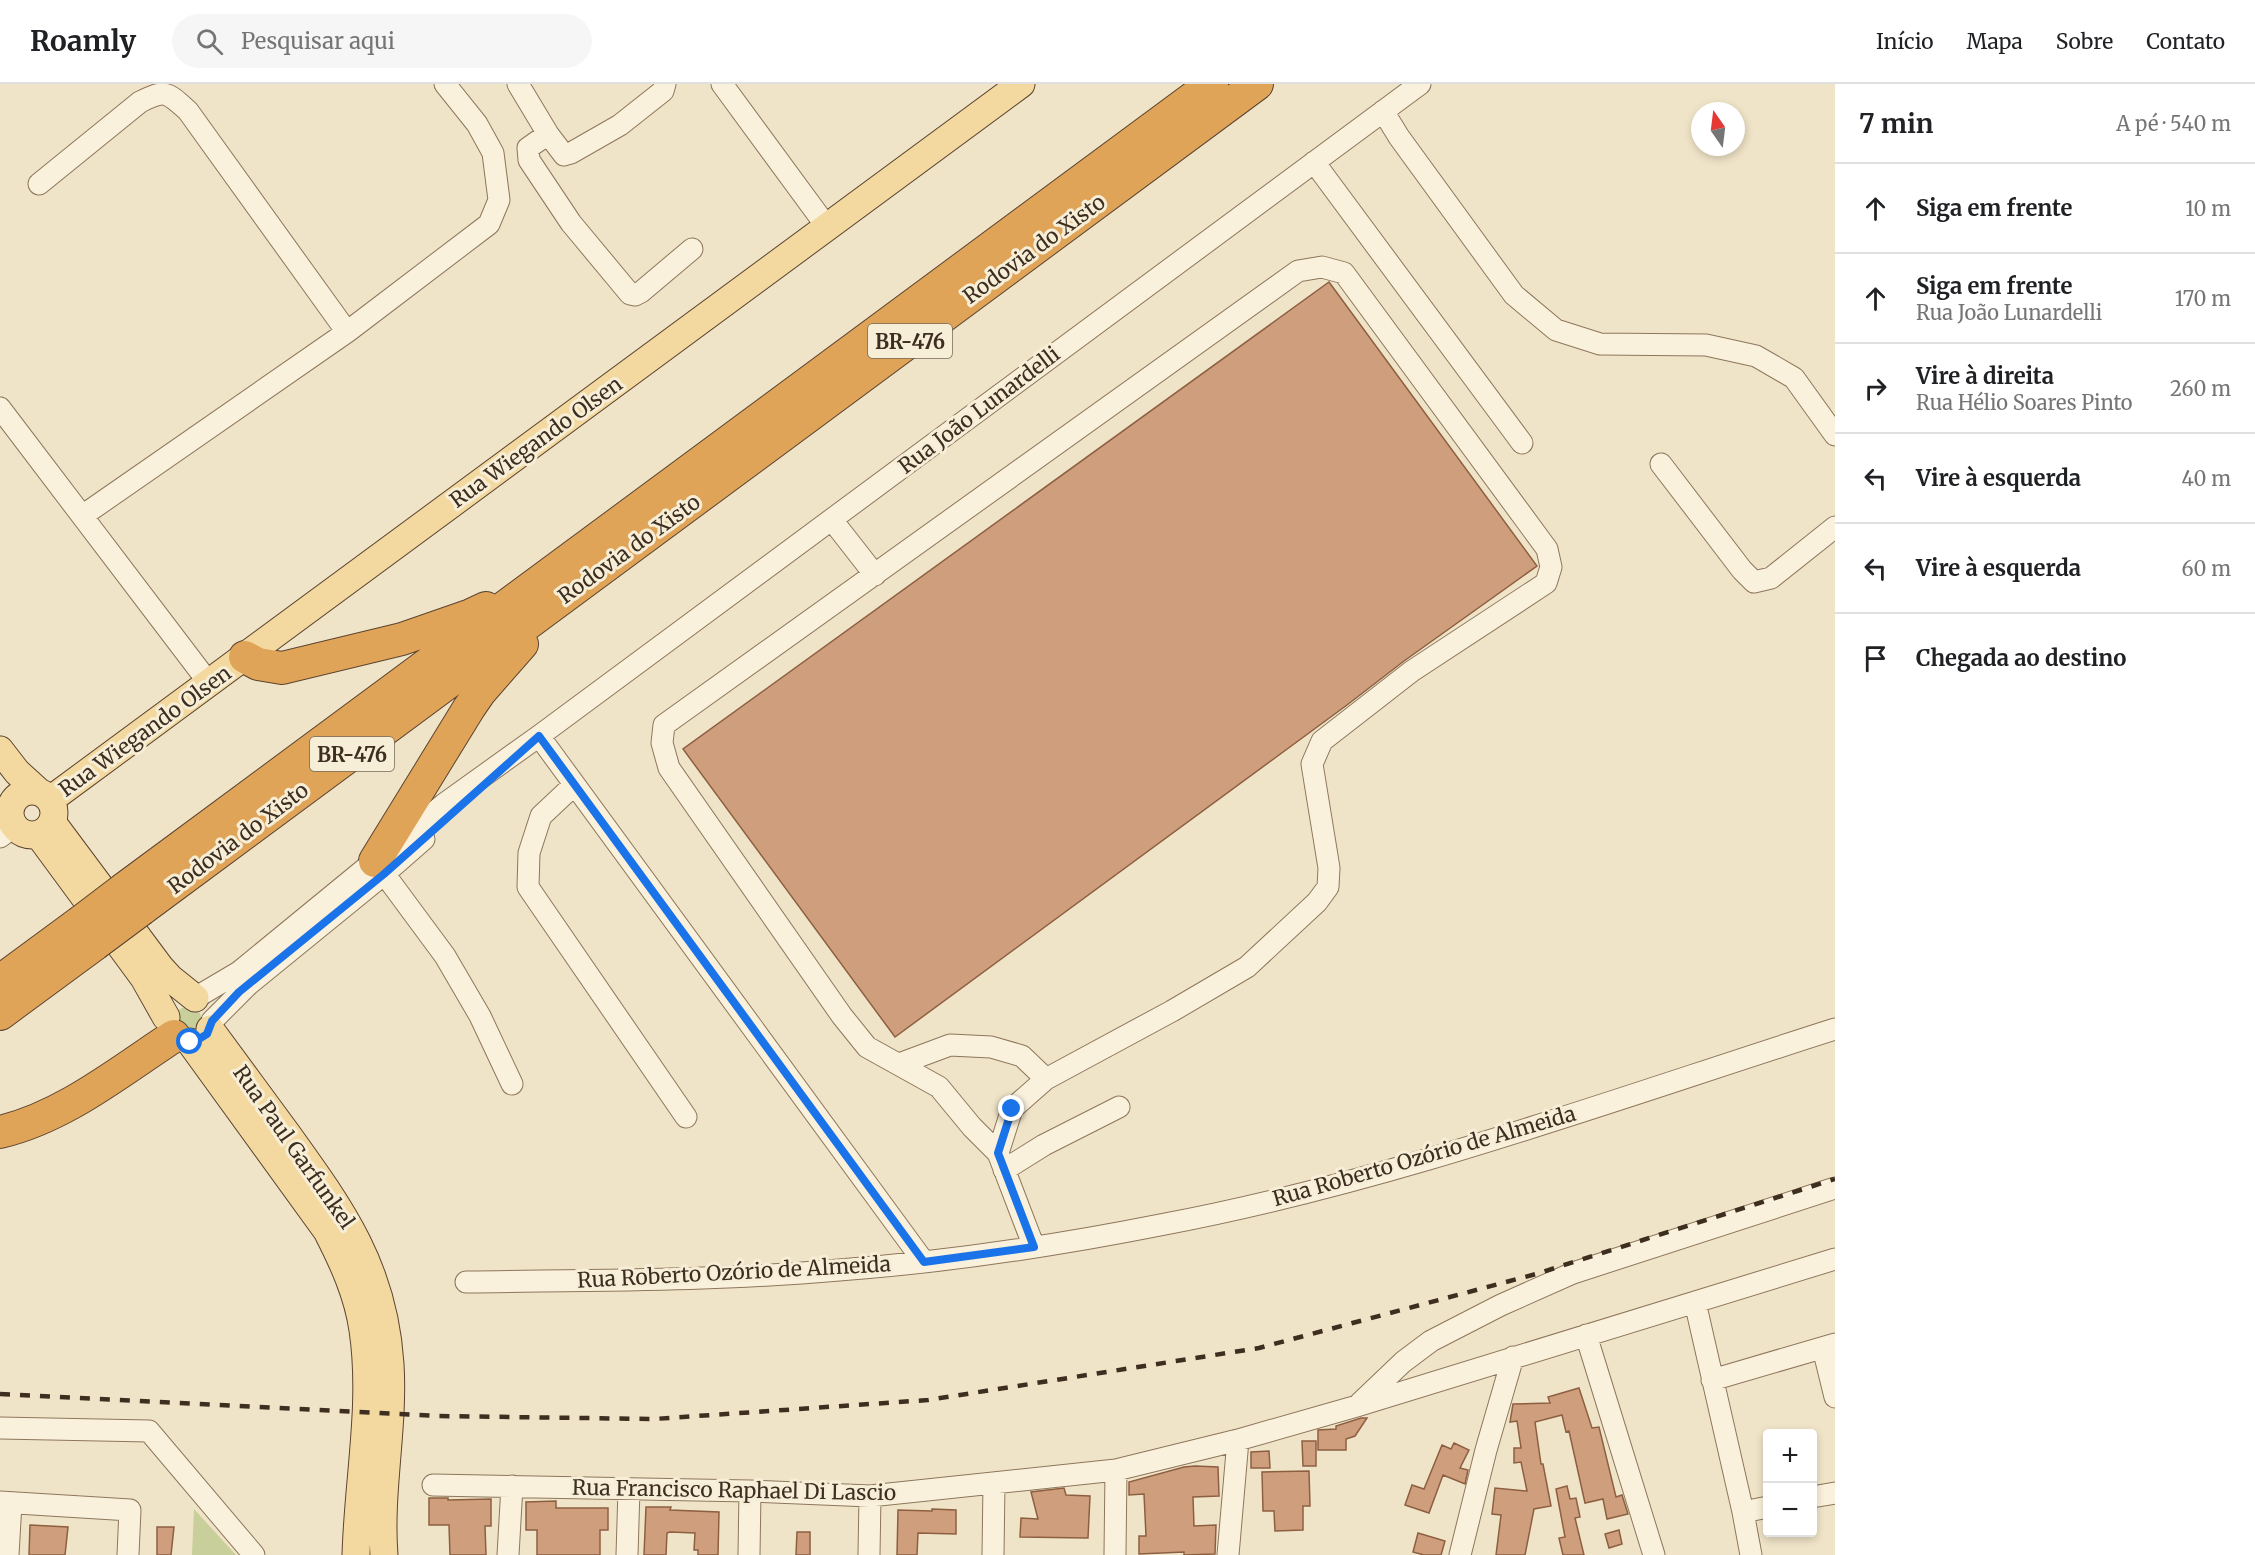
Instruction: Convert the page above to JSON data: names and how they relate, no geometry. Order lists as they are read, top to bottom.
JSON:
{
  "streets": {
    "highway": ["Rodovia do Xisto", "BR-476"],
    "main road": ["Rua Wiegando Olsen", "Rua Paul Garfunkel"],
    "street": ["Rua João Lunardelli", "Rua Roberto Ozório de Almeida", "Rua Francisco Raphael Di Lascio"]
  },
  "crossings": [
    ["Rua João Lunardelli", "Rua Paul Garfunkel"],
    ["Rua Wiegando Olsen", "Rua Paul Garfunkel"]
  ],
  "north": "top",
  "page": {
    "header": "Roamly",
    "search": "Pesquisar aqui",
    "nav": [
      "Início",
      "Mapa",
      "Sobre",
      "Contato"
    ],
    "heading": ["7 min", "A pé · 540 m"],
    "list": [
      ["Siga em frente", "10 m"],
      ["Siga em frente", "Rua João Lunardelli", "170 m"],
      ["Vire à direita", "Rua Hélio Soares Pinto", "260 m"],
      ["Vire à esquerda", "40 m"],
      ["Vire à esquerda", "60 m"],
      "Chegada ao destino"
    ],
    "map_buttons": ["+", "−"]
  }
}
